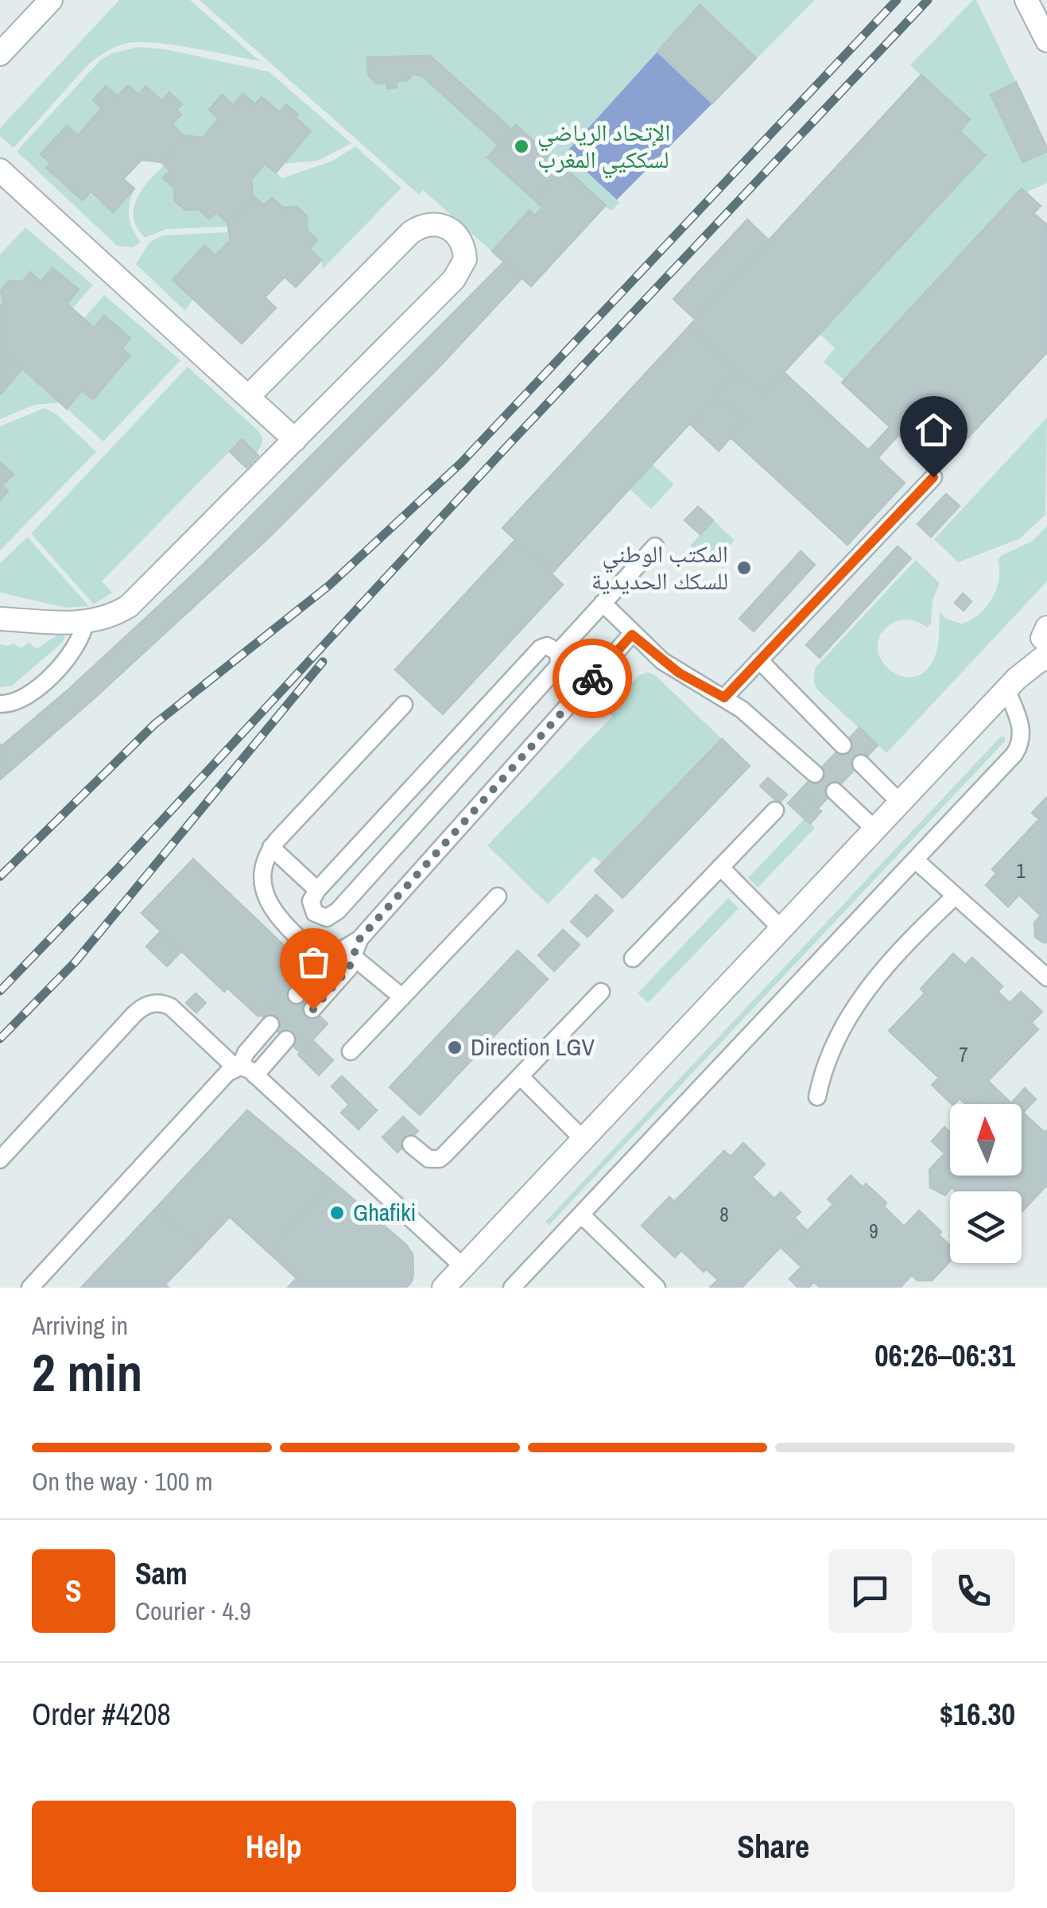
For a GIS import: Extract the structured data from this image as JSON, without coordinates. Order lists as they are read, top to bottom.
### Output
{
  "places": [
    "الإتحاد الرياضي لسككيي المغرب",
    "المكتب الوطني للسكك الحديدية",
    "Direction LGV",
    "Ghafiki"
  ],
  "house_numbers": [
    "1",
    "7",
    "8",
    "9"
  ],
  "north": "top",
  "page": {
    "heading": ["2 min", "Arriving in", "06:26–06:31"],
    "panel": [
      "Sam",
      "Courier · 4.9",
      "Order #4208",
      "$16.30"
    ],
    "bar": "On the way · 100 m",
    "round": "S",
    "buttons": ["Help", "Share"]
  }
}
